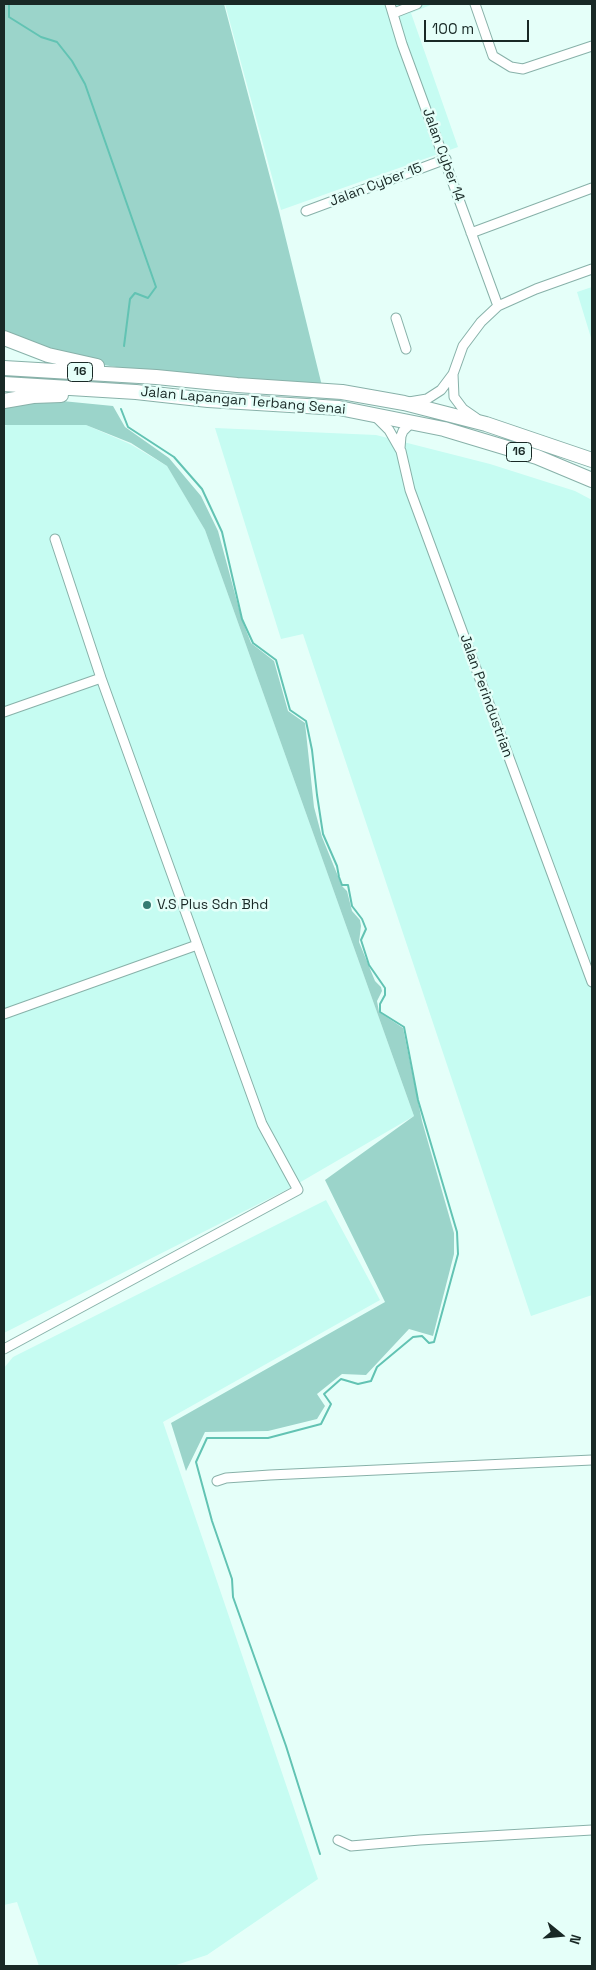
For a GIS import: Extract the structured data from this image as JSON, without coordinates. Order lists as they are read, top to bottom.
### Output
{
  "streets": {
    "highway": ["16", "Jalan Lapangan Terbang Senai"],
    "street": ["Jalan Cyber 14", "Jalan Cyber 15", "Jalan Perindustrian"]
  },
  "crossings": [
    ["Jalan Cyber 14", "Jalan Cyber 15"],
    ["Jalan Lapangan Terbang Senai", "Jalan Perindustrian"]
  ],
  "places": ["V.S Plus Sdn Bhd"],
  "scale_bar": "100 m",
  "north": "right"
}
